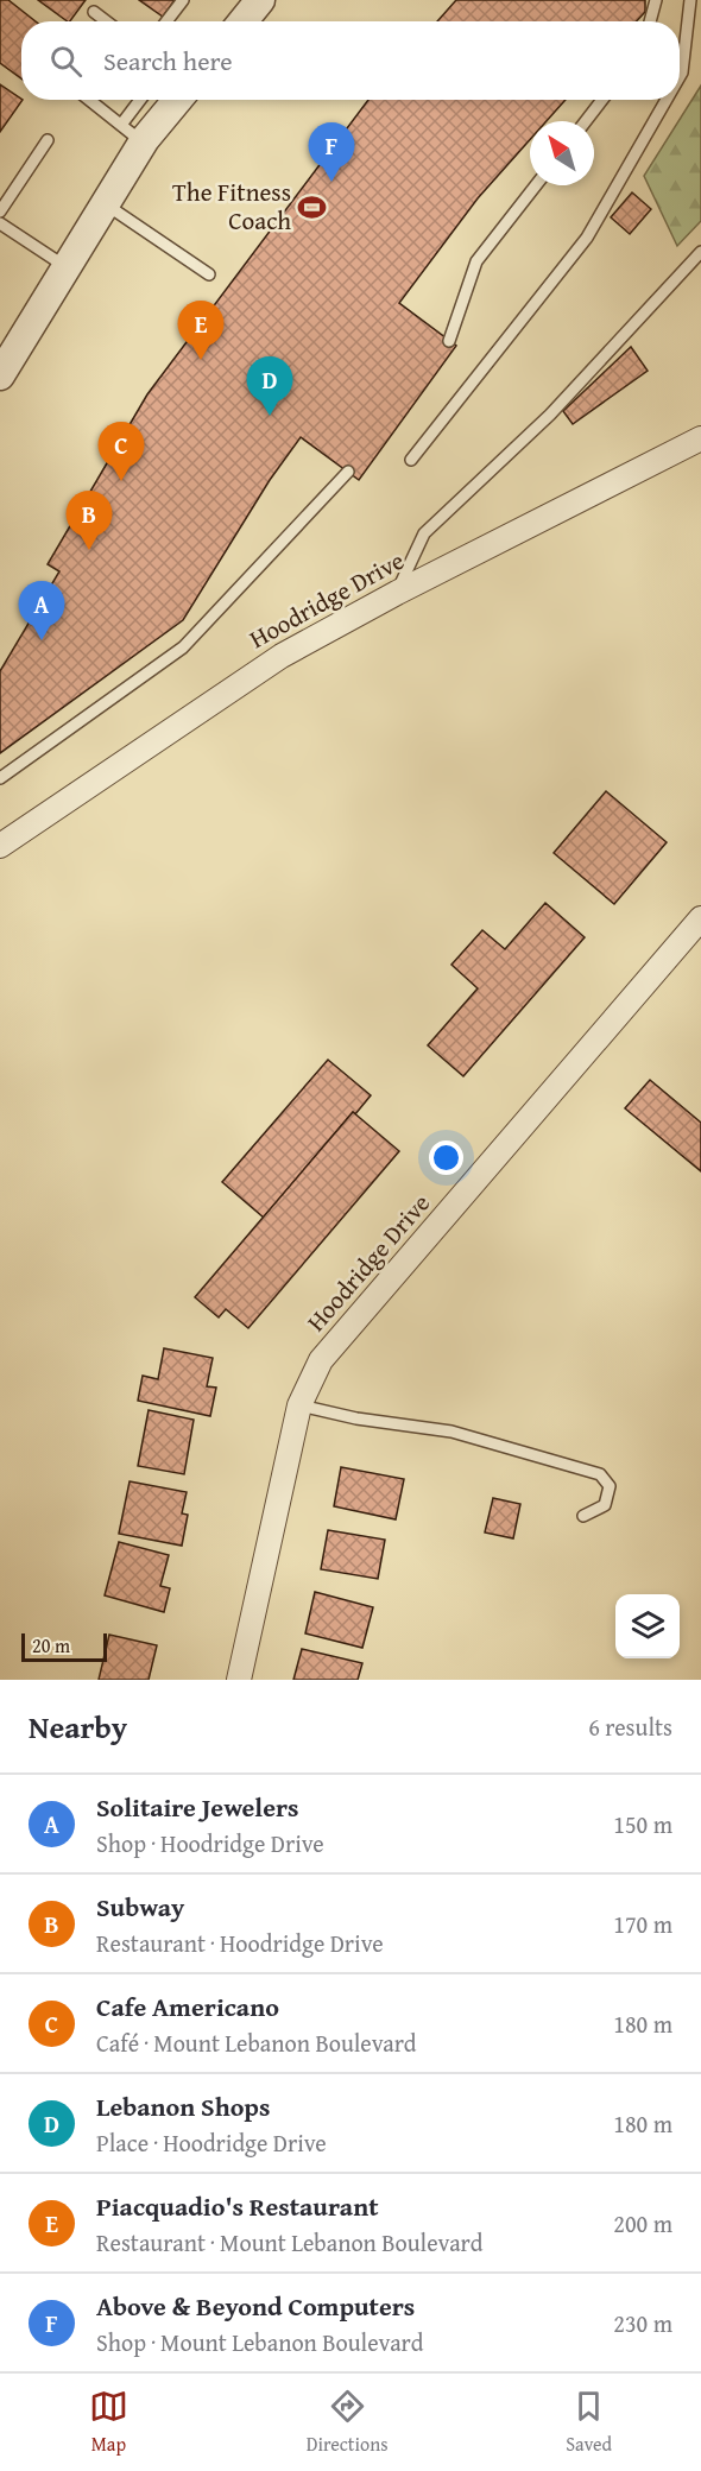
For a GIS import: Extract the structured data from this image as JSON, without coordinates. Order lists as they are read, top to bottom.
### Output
{
  "streets": {
    "street": ["Hoodridge Drive"]
  },
  "places": {
    "sports": ["The Fitness Coach"]
  },
  "scale_bar": "20 m",
  "north": "top left",
  "page": {
    "search": "Search here",
    "pins": [
      "F",
      "E",
      "D",
      "C",
      "B",
      "A"
    ],
    "scale": "20 m",
    "heading": ["Nearby", "6 results"],
    "list": [
      {
        "mark": "A",
        "name": "Solitaire Jewelers",
        "note": "Shop · Hoodridge Drive",
        "value": "150 m"
      },
      {
        "mark": "B",
        "name": "Subway",
        "note": "Restaurant · Hoodridge Drive",
        "value": "170 m"
      },
      {
        "mark": "C",
        "name": "Cafe Americano",
        "note": "Café · Mount Lebanon Boulevard",
        "value": "180 m"
      },
      {
        "mark": "D",
        "name": "Lebanon Shops",
        "note": "Place · Hoodridge Drive",
        "value": "180 m"
      },
      {
        "mark": "E",
        "name": "Piacquadio's Restaurant",
        "note": "Restaurant · Mount Lebanon Boulevard",
        "value": "200 m"
      },
      {
        "mark": "F",
        "name": "Above & Beyond Computers",
        "note": "Shop · Mount Lebanon Boulevard",
        "value": "230 m"
      }
    ],
    "nav": ["Map", "Directions", "Saved"]
  }
}
